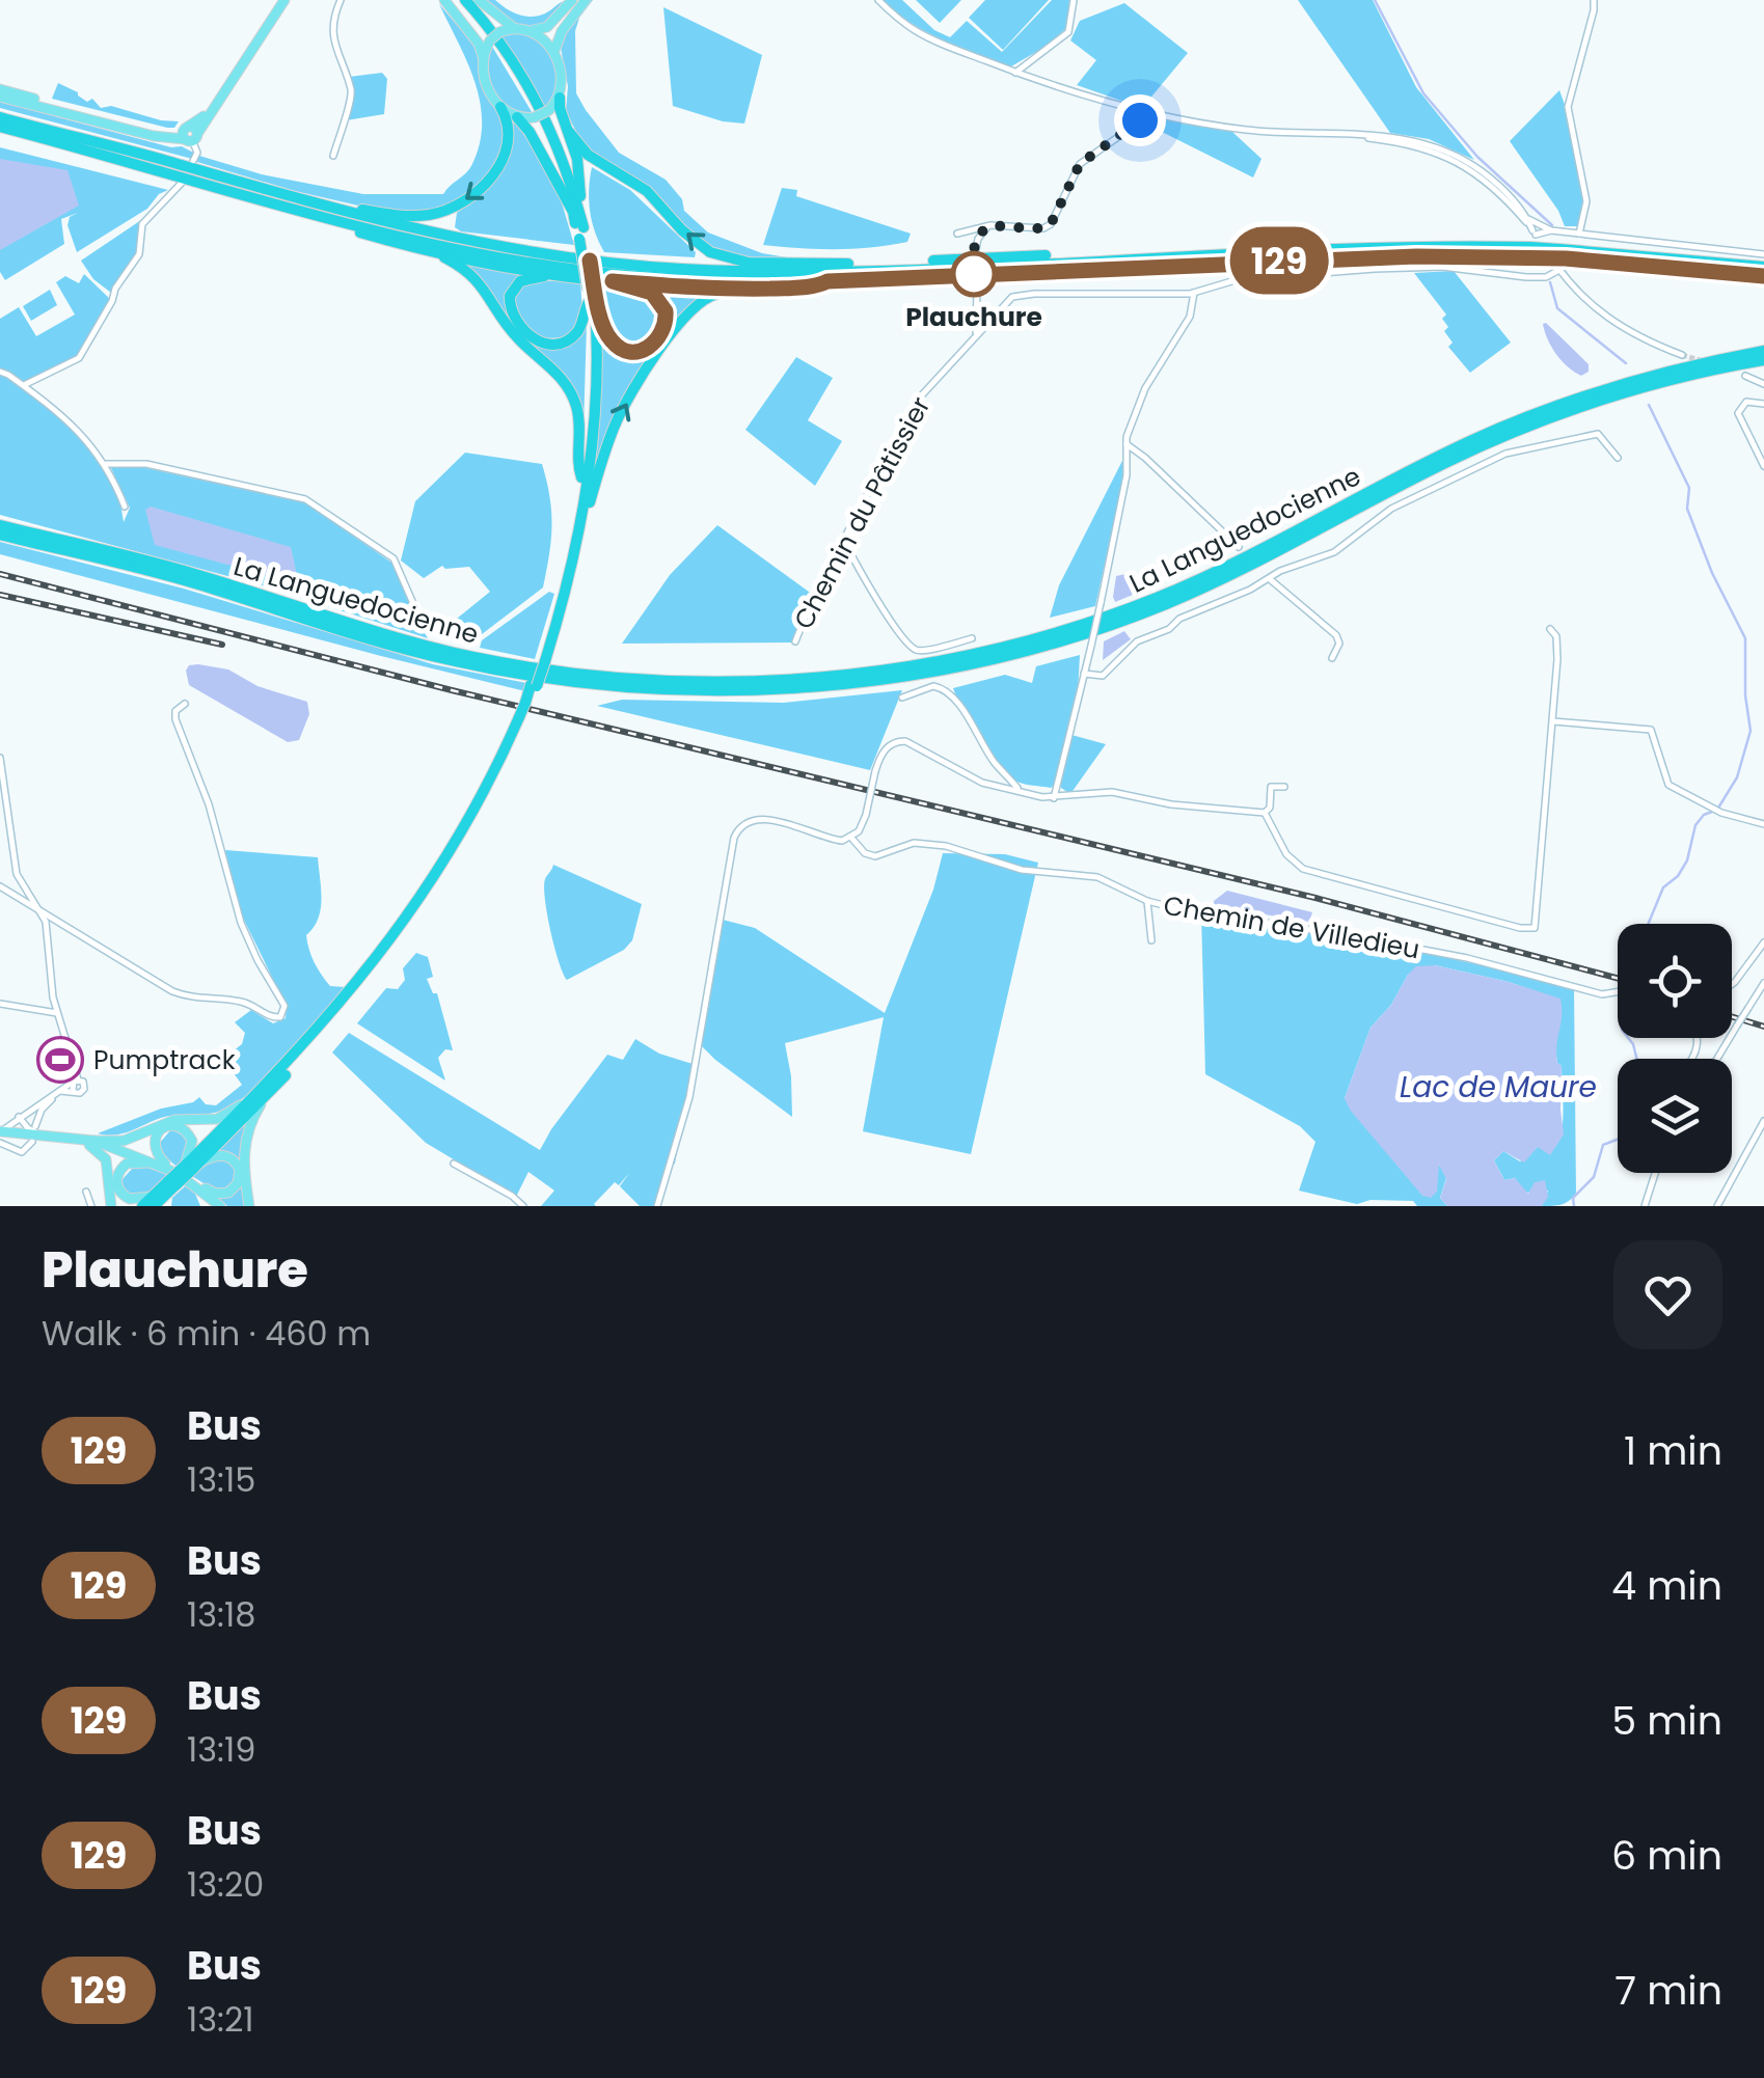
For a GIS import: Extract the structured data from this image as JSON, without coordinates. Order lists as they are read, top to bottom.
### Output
{
  "streets": {
    "highway": ["La Languedocienne"],
    "street": ["Chemin du Pâtissier", "Chemin de Villedieu"]
  },
  "water": ["Lac de Maure"],
  "places": {
    "other": ["Plauchure"],
    "sports": ["Pumptrack"]
  },
  "lines": ["bus line 129"],
  "page": {
    "on_map": "129",
    "heading": ["Plauchure", "Walk · 6 min · 460 m"],
    "list": [
      {
        "mark": "129",
        "name": "Bus",
        "note": "13:15",
        "value": "1 min"
      },
      {
        "mark": "129",
        "name": "Bus",
        "note": "13:18",
        "value": "4 min"
      },
      {
        "mark": "129",
        "name": "Bus",
        "note": "13:19",
        "value": "5 min"
      },
      {
        "mark": "129",
        "name": "Bus",
        "note": "13:20",
        "value": "6 min"
      },
      {
        "mark": "129",
        "name": "Bus",
        "note": "13:21",
        "value": "7 min"
      }
    ]
  }
}
